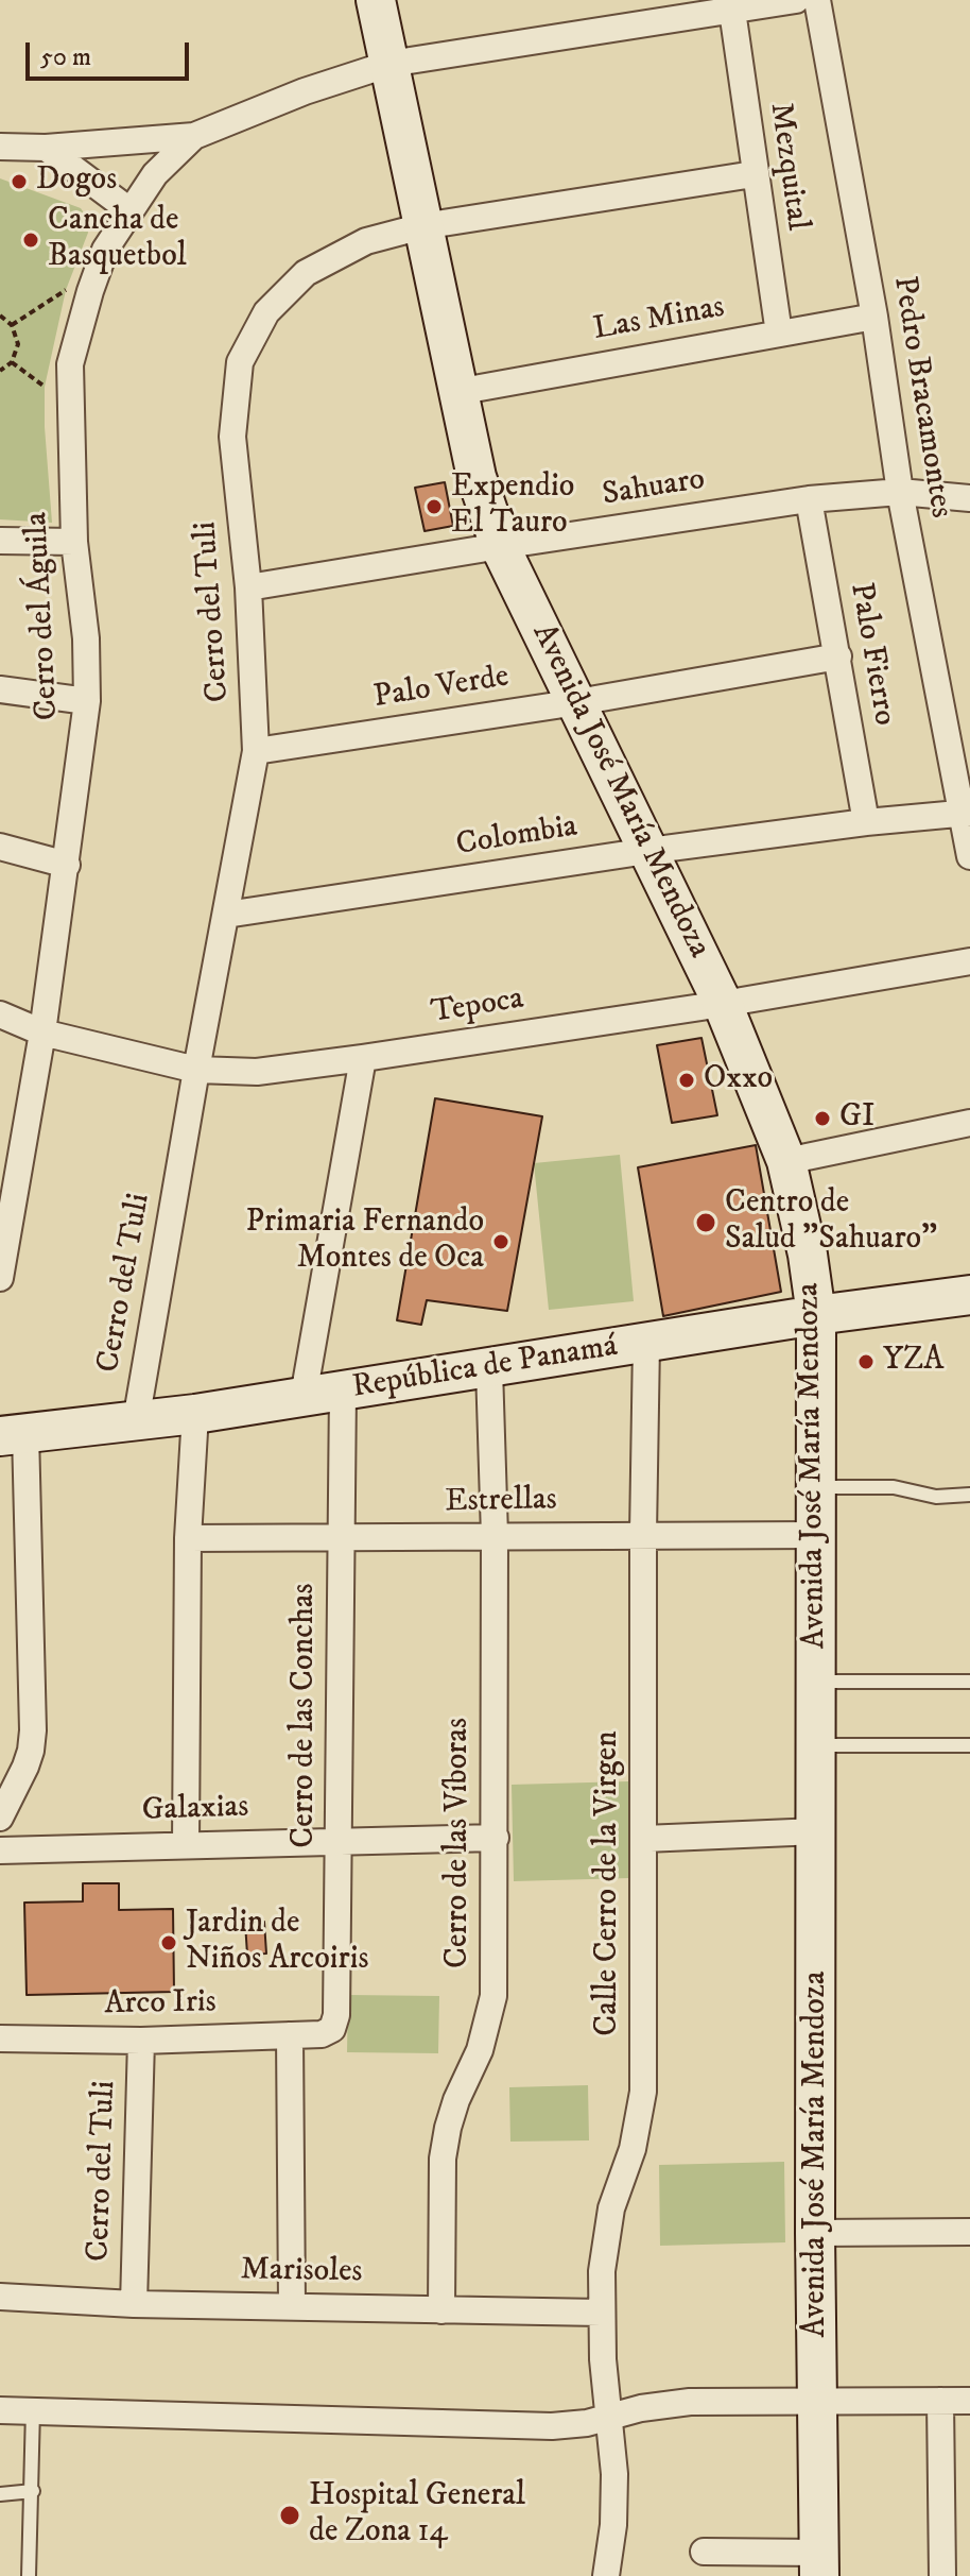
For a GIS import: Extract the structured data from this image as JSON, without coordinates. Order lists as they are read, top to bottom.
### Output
{
  "streets": {
    "street": [
      "Mezquital",
      "Las Minas",
      "Pedro Bracamontes",
      "Sahuaro",
      "Cerro del Tuli",
      "Cerro del Águila",
      "Palo Fierro",
      "Palo Verde",
      "Avenida José María Mendoza",
      "Colombia",
      "Tepoca",
      "República de Panamá",
      "Estrellas",
      "Cerro de las Conchas",
      "Galaxias",
      "Cerro de las Víboras",
      "Calle Cerro de la Virgen",
      "Arco Iris",
      "Marisoles"
    ]
  },
  "crossings": [
    ["Mezquital", "Las Minas"],
    ["Mezquital", "Cerro del Tuli"],
    ["Las Minas", "Pedro Bracamontes"],
    ["Las Minas", "Avenida José María Mendoza"],
    ["Pedro Bracamontes", "Sahuaro"],
    ["Pedro Bracamontes", "Colombia"],
    ["Sahuaro", "Cerro del Tuli"],
    ["Sahuaro", "Palo Fierro"],
    ["Sahuaro", "Avenida José María Mendoza"],
    ["Cerro del Tuli", "Palo Verde"],
    ["Cerro del Tuli", "Avenida José María Mendoza"],
    ["Cerro del Tuli", "Colombia"],
    ["Cerro del Tuli", "Tepoca"],
    ["Cerro del Tuli", "República de Panamá"],
    ["Cerro del Tuli", "Arco Iris"],
    ["Cerro del Tuli", "Marisoles"],
    ["Cerro del Águila", "Tepoca"],
    ["Palo Fierro", "Palo Verde"],
    ["Palo Fierro", "Colombia"],
    ["Palo Verde", "Avenida José María Mendoza"],
    ["Avenida José María Mendoza", "Colombia"],
    ["Avenida José María Mendoza", "Tepoca"],
    ["Avenida José María Mendoza", "República de Panamá"],
    ["Avenida José María Mendoza", "Estrellas"],
    ["República de Panamá", "Cerro de las Conchas"],
    ["República de Panamá", "Cerro de las Víboras"],
    ["República de Panamá", "Calle Cerro de la Virgen"],
    ["Estrellas", "Cerro de las Conchas"],
    ["Estrellas", "Cerro de las Víboras"],
    ["Estrellas", "Calle Cerro de la Virgen"],
    ["Cerro de las Conchas", "Galaxias"],
    ["Cerro de las Conchas", "Arco Iris"],
    ["Galaxias", "Cerro de las Víboras"],
    ["Cerro de las Víboras", "Marisoles"],
    ["Calle Cerro de la Virgen", "Marisoles"]
  ],
  "places": [
    "Dogos",
    "Cancha de Basquetbol",
    "Expendio El Tauro",
    "Oxxo",
    "GI",
    "Centro de Salud \"Sahuaro\"",
    "Primaria Fernando Montes de Oca",
    "YZA",
    "Jardin de Niños Arcoiris",
    "Hospital General de Zona 14"
  ],
  "scale_bar": "50 m"
}
